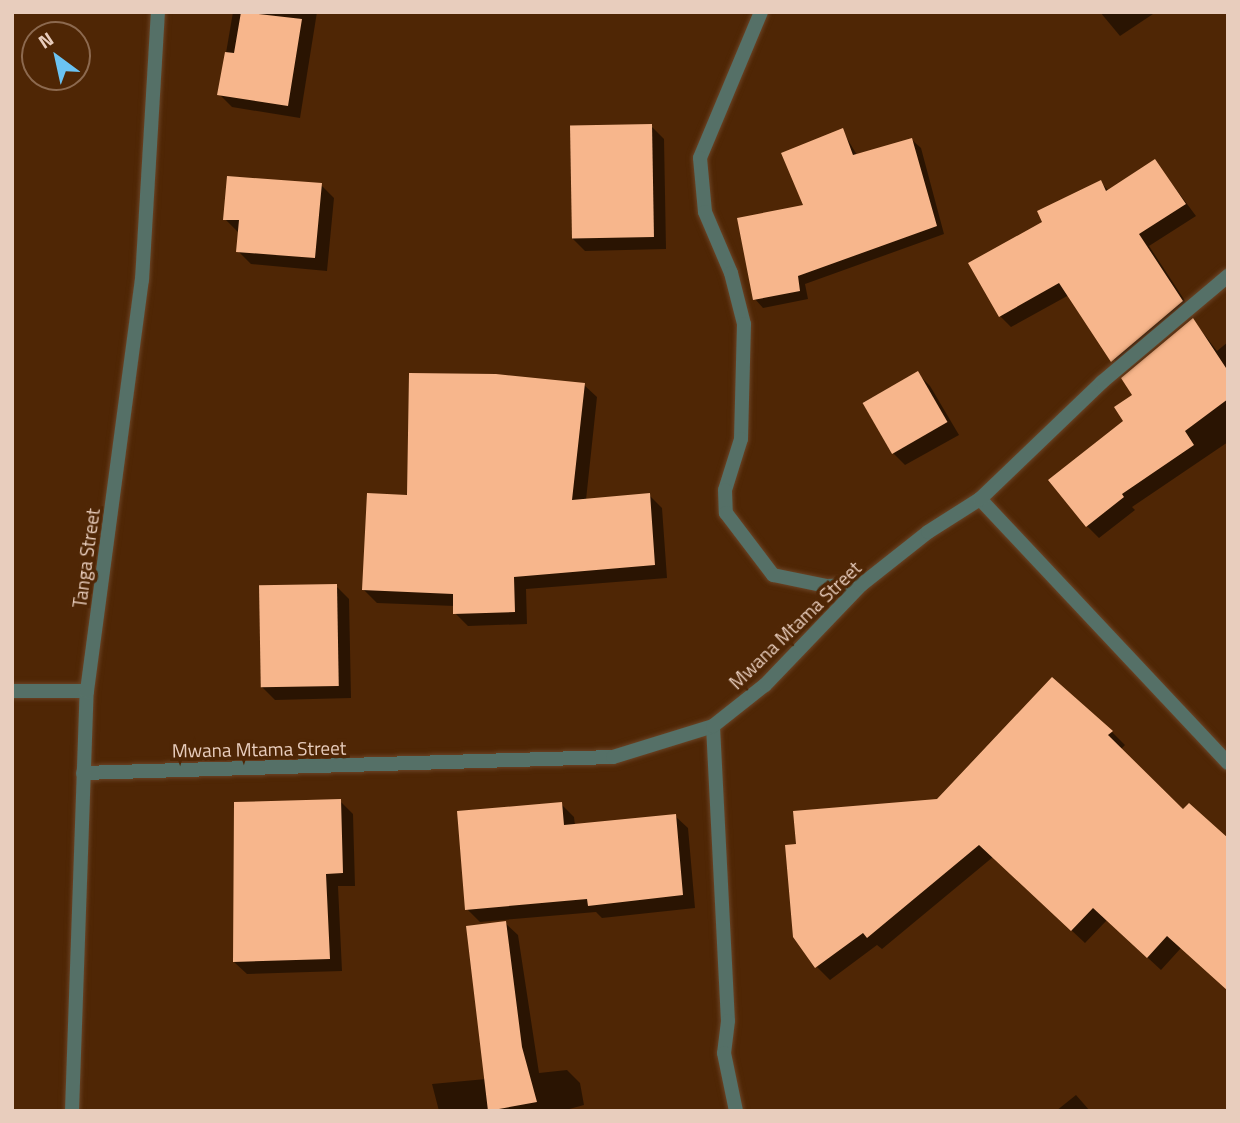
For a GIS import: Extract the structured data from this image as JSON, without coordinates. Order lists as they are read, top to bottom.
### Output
{
  "streets": {
    "street": ["Tanga Street", "Mwana Mtama Street"]
  },
  "crossings": [
    ["Tanga Street", "Mwana Mtama Street"]
  ],
  "north": "top left"
}
